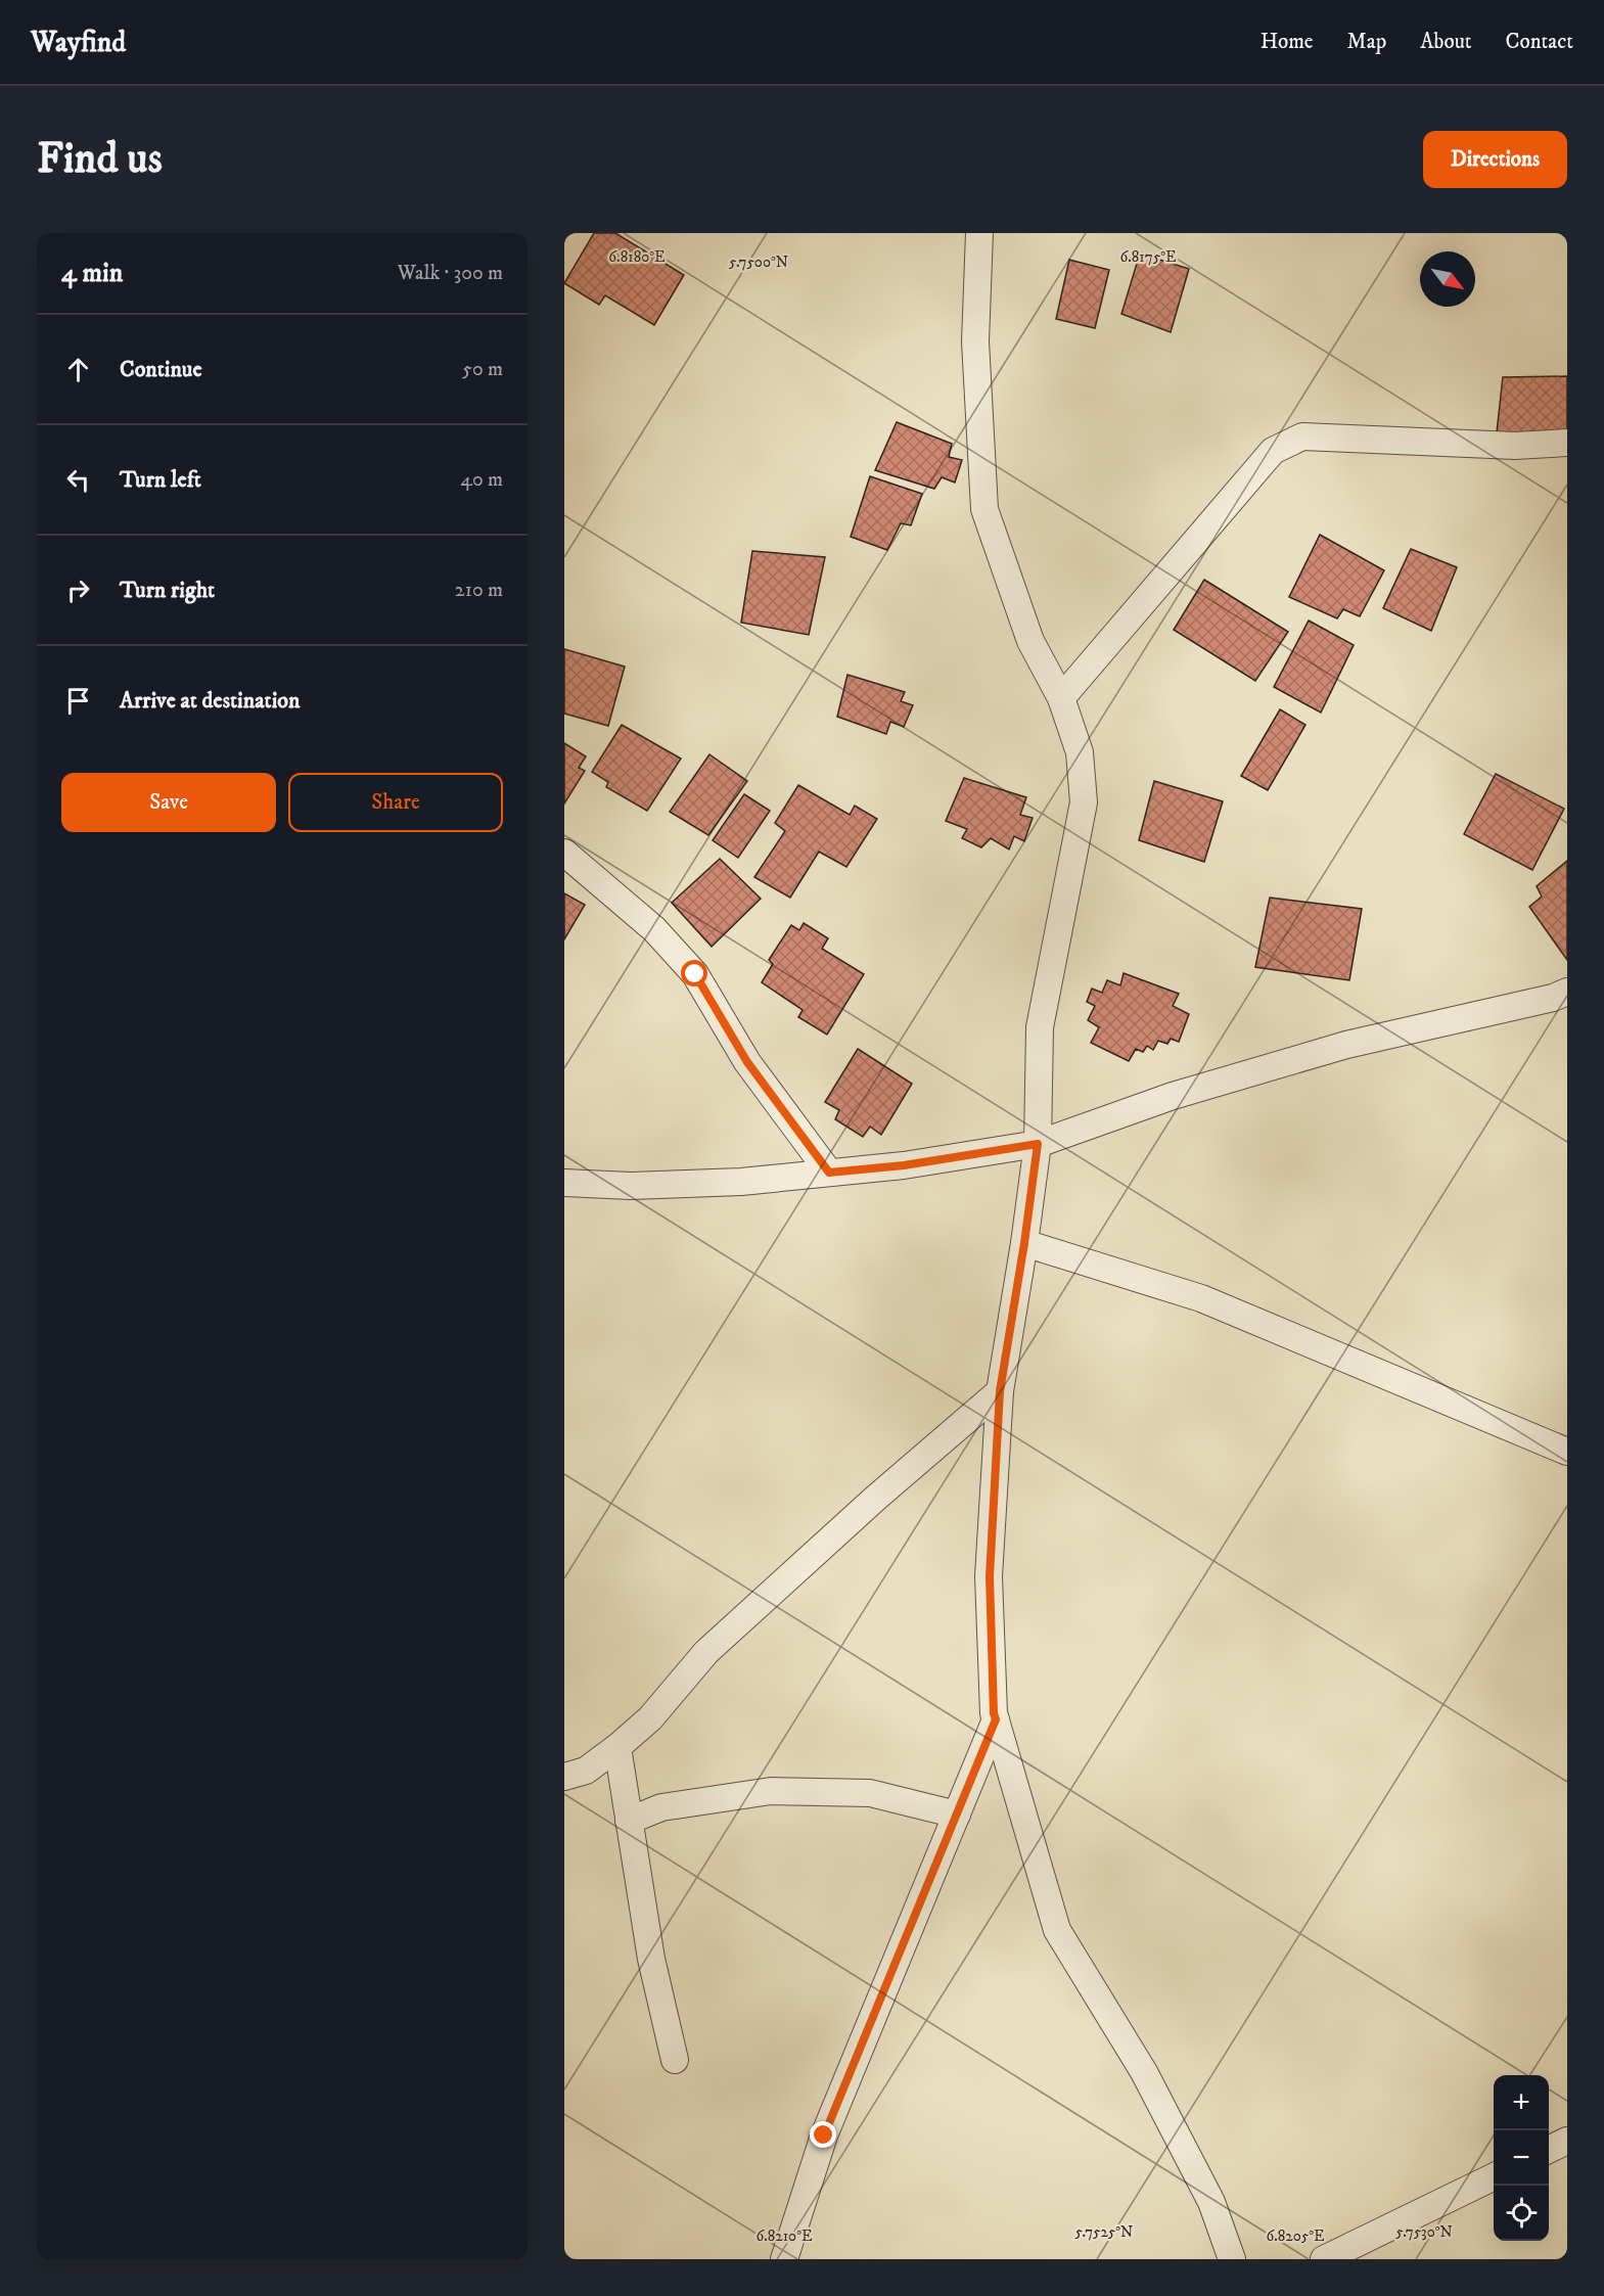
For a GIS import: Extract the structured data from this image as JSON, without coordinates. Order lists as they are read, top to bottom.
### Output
{
  "north": "bottom right",
  "page": {
    "header": "Wayfind",
    "nav": [
      "Home",
      "Map",
      "About",
      "Contact"
    ],
    "buttons": [
      "Directions",
      ["Save", "Share"]
    ],
    "title": "Find us",
    "heading": ["4 min", "Walk · 300 m"],
    "list": [
      ["Continue", "50 m"],
      ["Turn left", "40 m"],
      ["Turn right", "210 m"],
      "Arrive at destination"
    ],
    "map_buttons": ["+", "−"]
  },
  "coordinates": [
    "6.8180°E",
    "6.8175°E",
    "5.7500°N",
    "5.7525°N",
    "5.7530°N",
    "6.8210°E",
    "6.8205°E"
  ]
}
